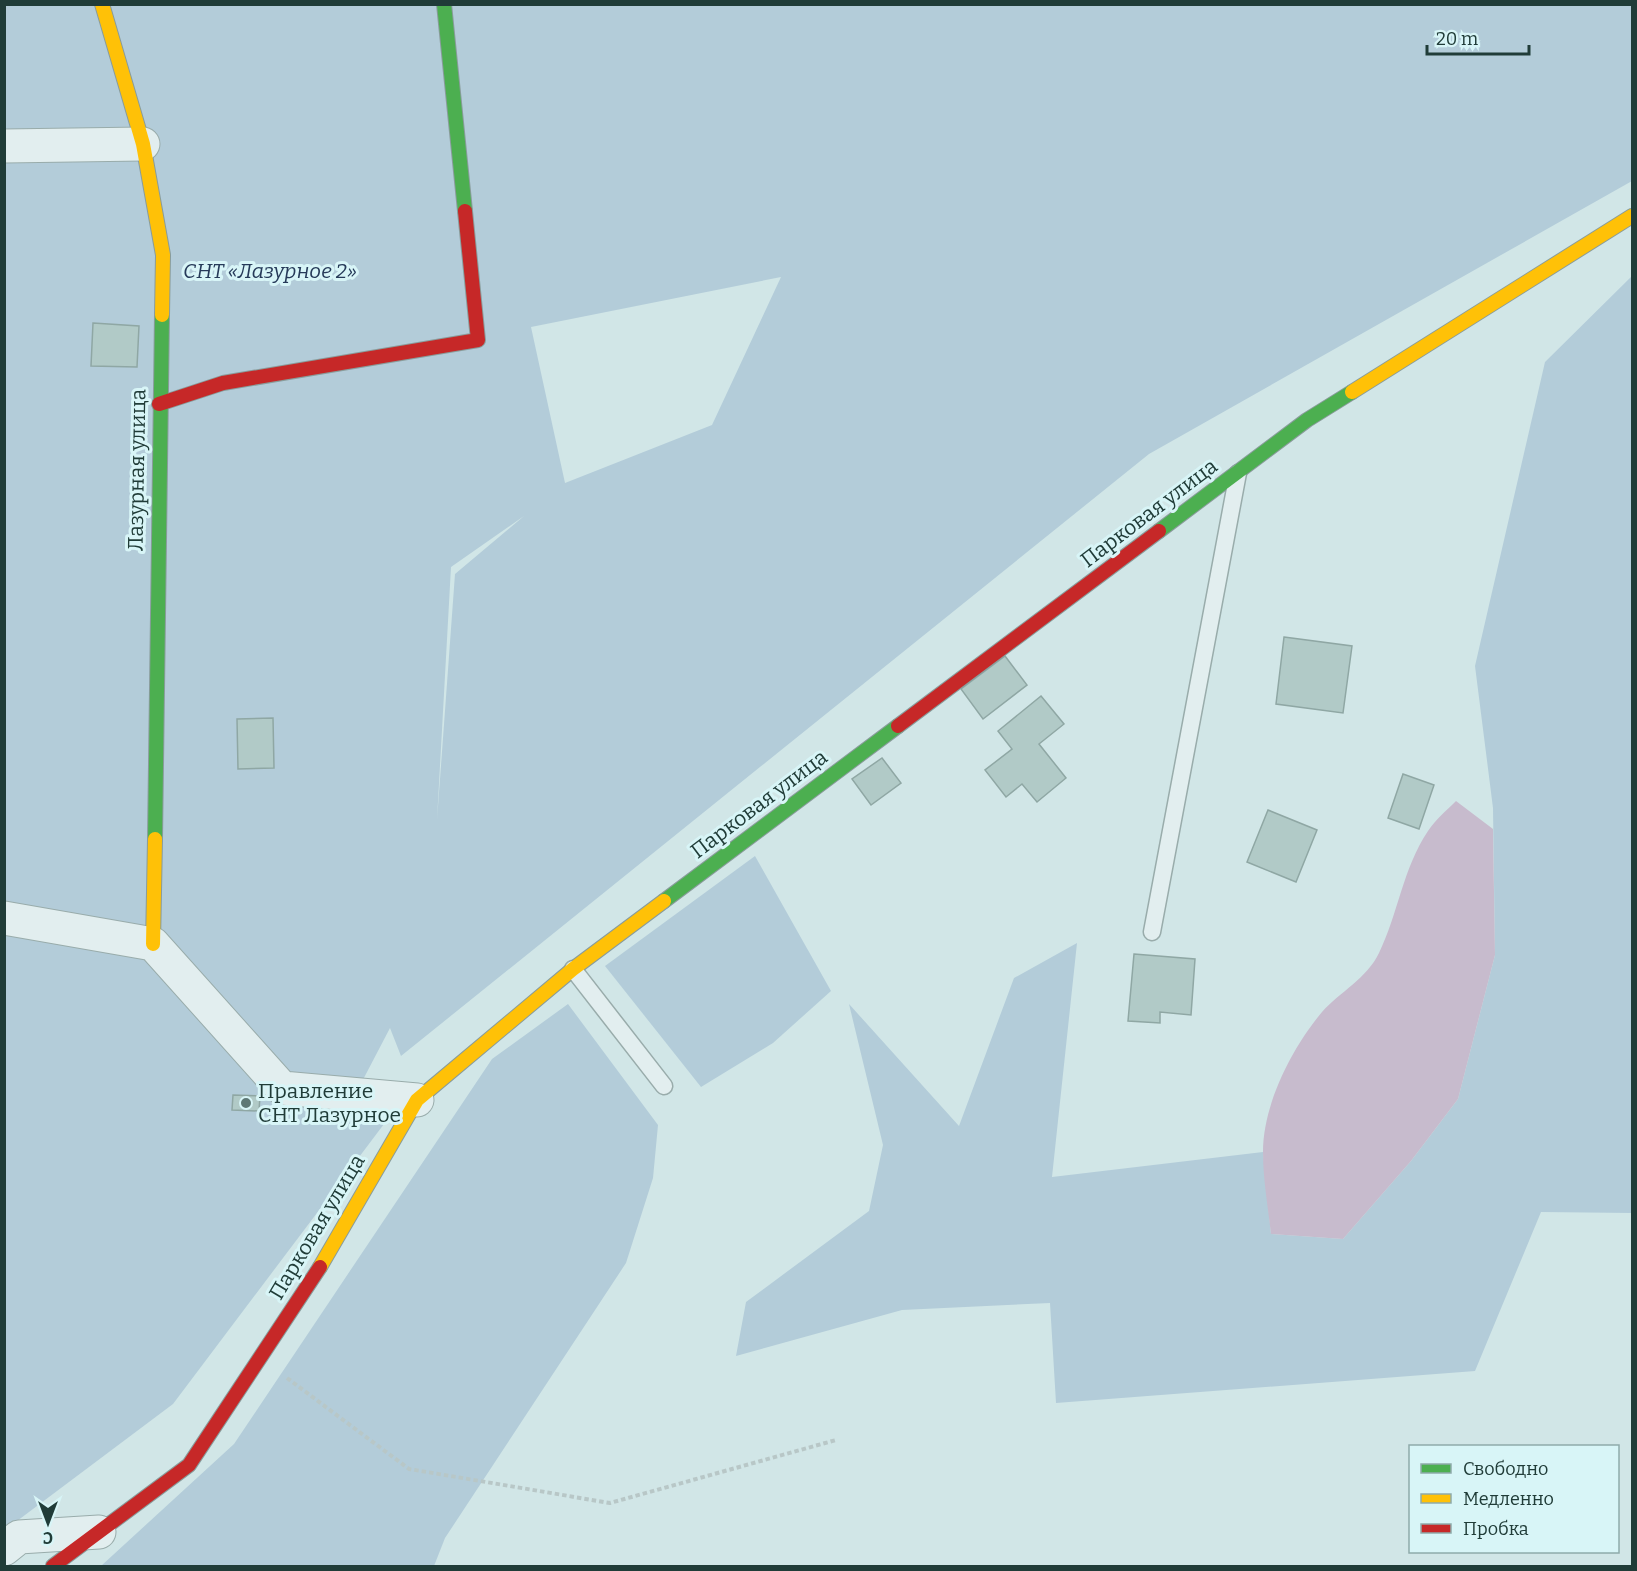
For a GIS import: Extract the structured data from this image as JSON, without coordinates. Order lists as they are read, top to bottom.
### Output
{
  "streets": {
    "street": ["Лазурная улица", "Парковая улица"]
  },
  "parks": ["СНТ «Лазурное 2»"],
  "places": ["Правление СНТ Лазурное"],
  "legend": ["Свободно", "Медленно", "Пробка"],
  "scale_bar": "20 m",
  "north": "bottom"
}
